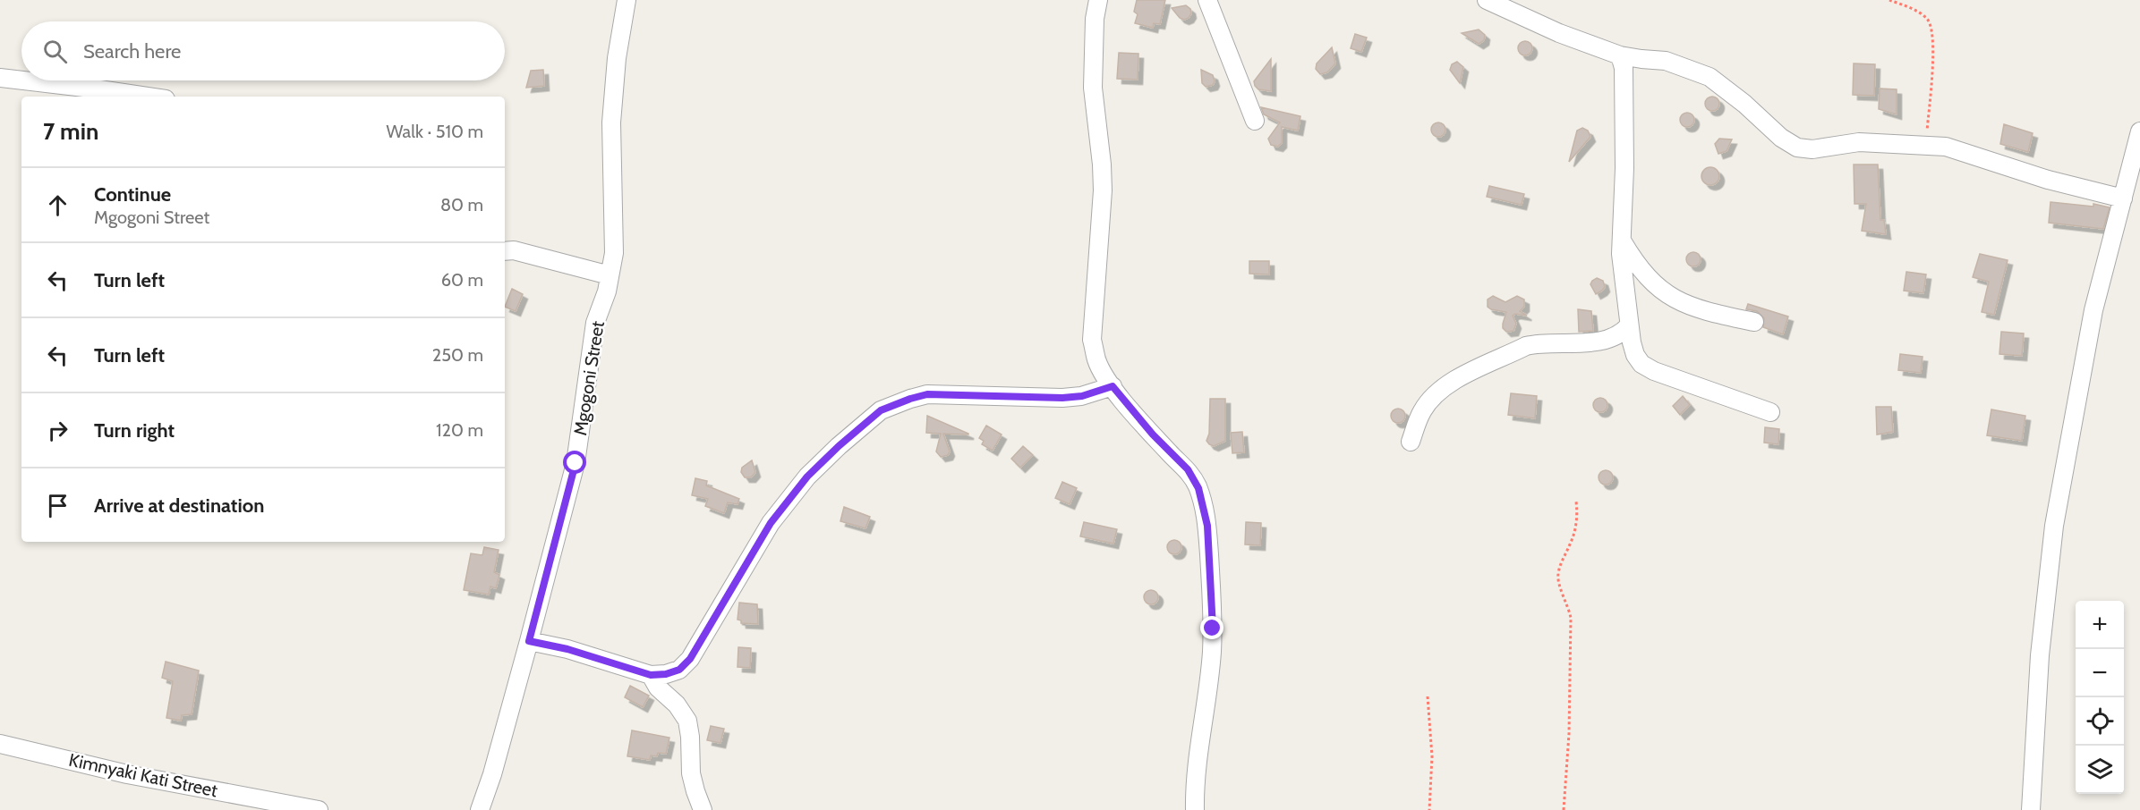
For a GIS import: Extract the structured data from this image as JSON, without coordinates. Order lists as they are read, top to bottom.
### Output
{
  "streets": {
    "street": ["Mgogoni Street", "Kimnyaki Kati Street"]
  },
  "page": {
    "search": "Search here",
    "heading": ["7 min", "Walk · 510 m"],
    "list": [
      ["Continue", "Mgogoni Street", "80 m"],
      ["Turn left", "60 m"],
      ["Turn left", "250 m"],
      ["Turn right", "120 m"],
      "Arrive at destination"
    ],
    "map_buttons": ["+", "−"]
  }
}
